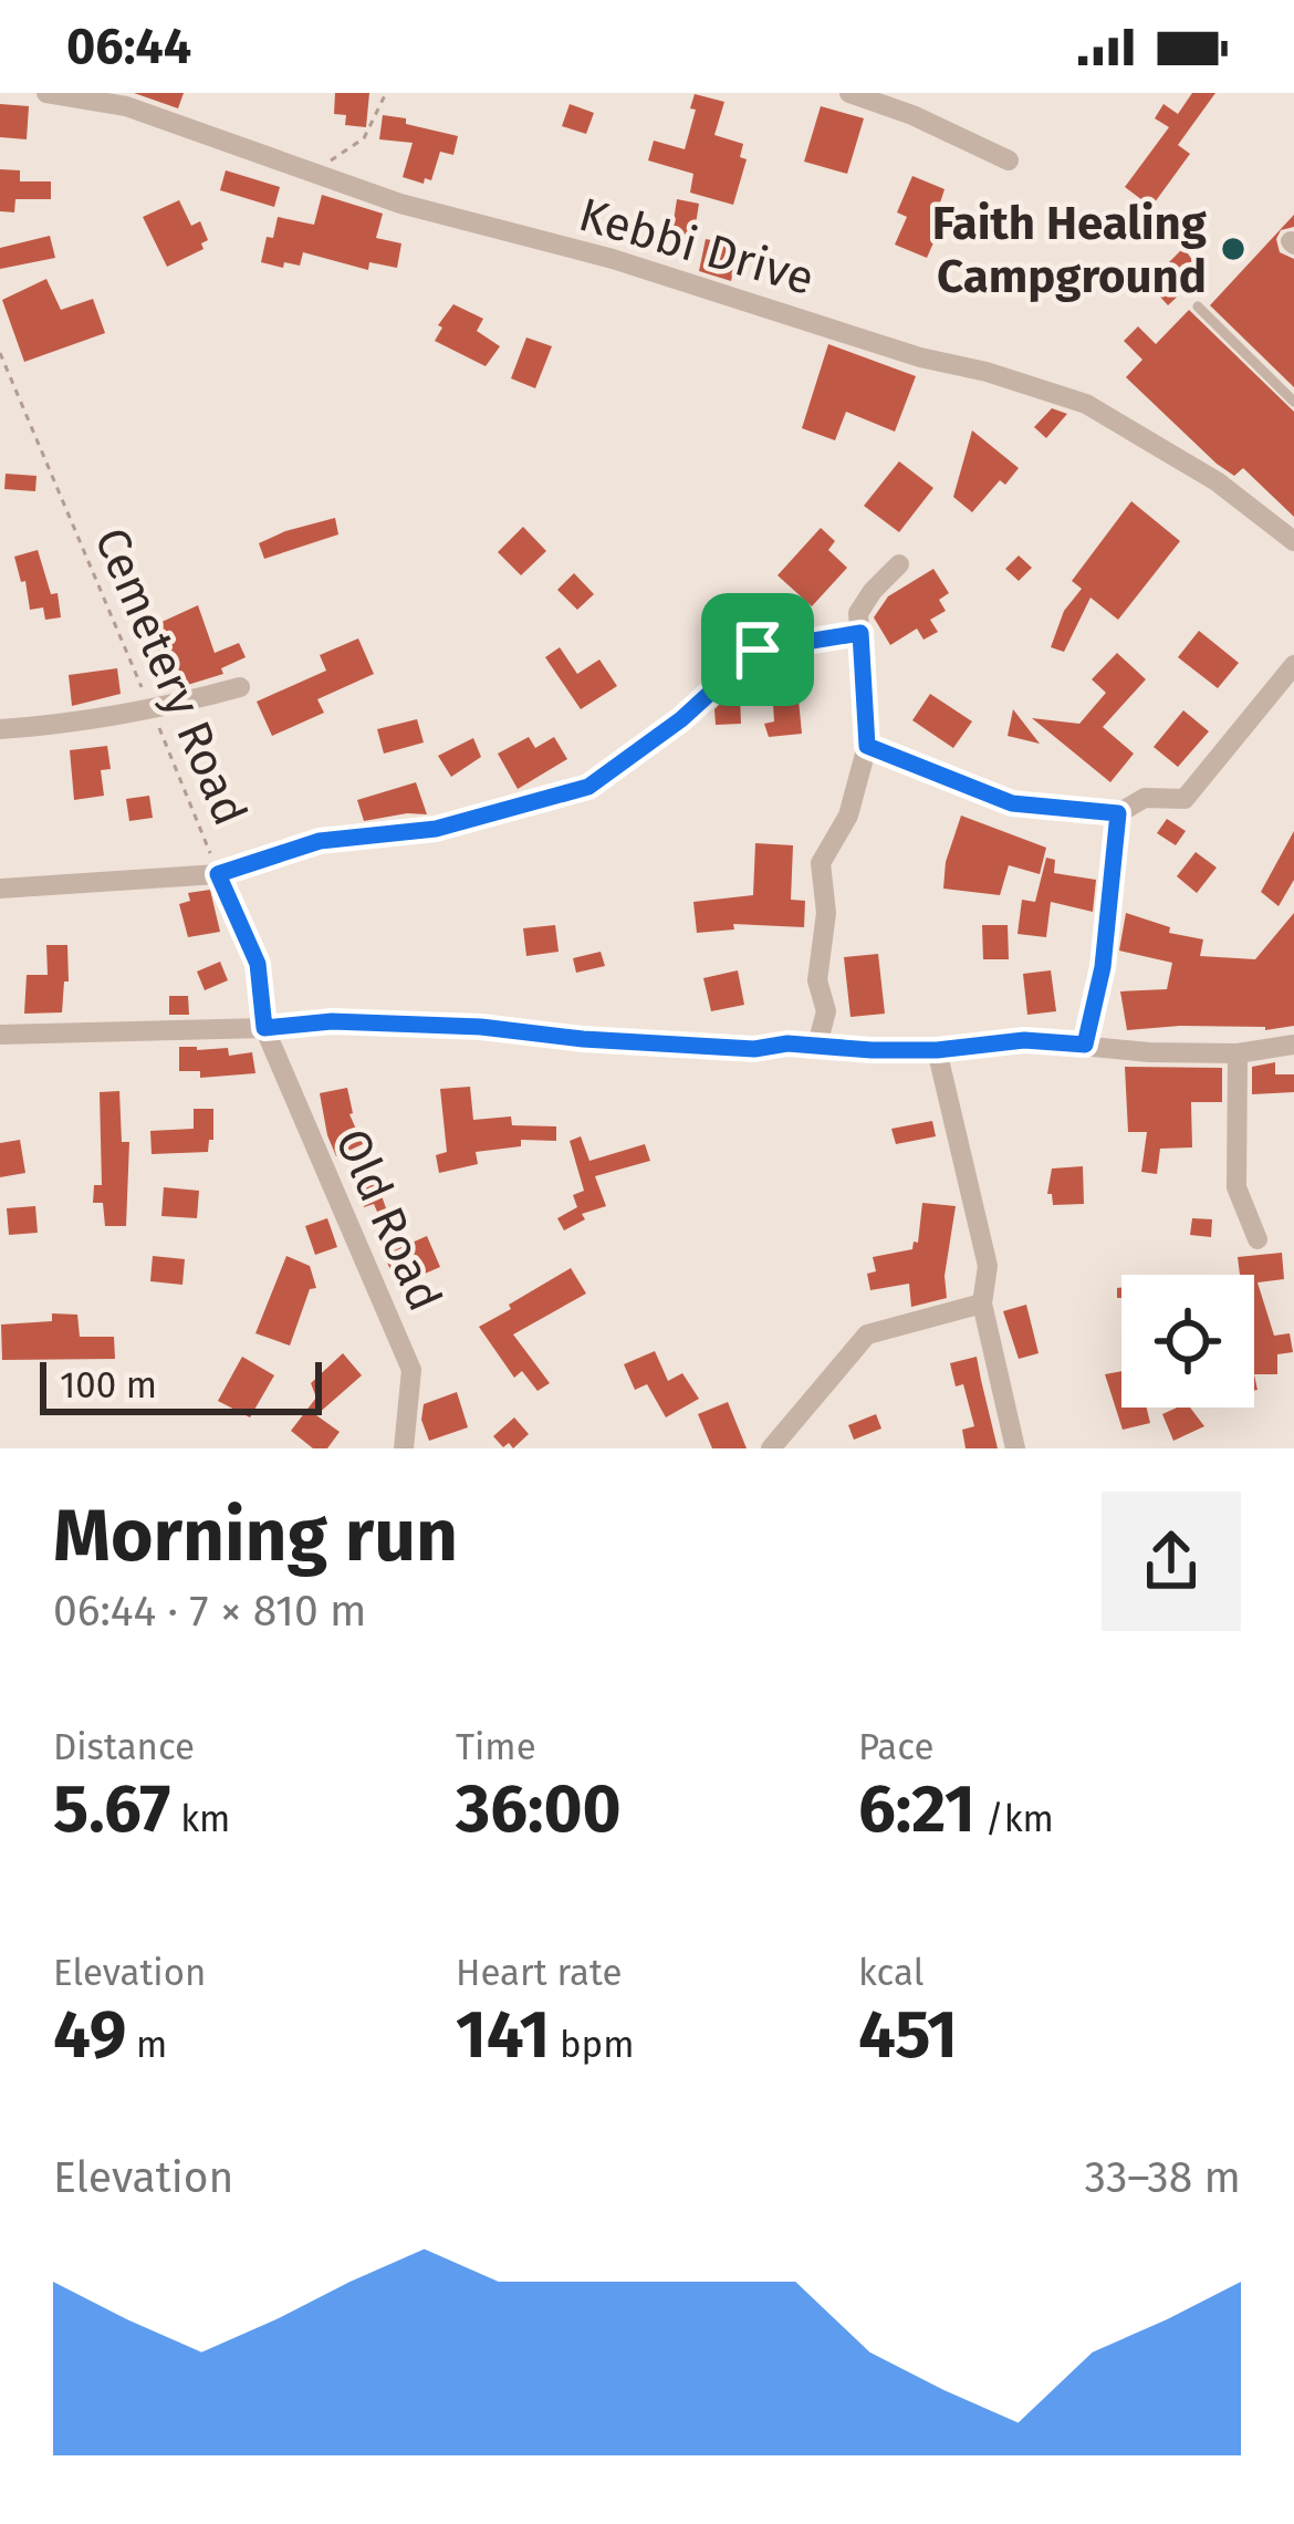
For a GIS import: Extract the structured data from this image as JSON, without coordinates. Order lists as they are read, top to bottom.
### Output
{
  "streets": {
    "street": ["Kebbi Drive", "Old Road"],
    "path": ["Cemetery Road"]
  },
  "crossings": [
    ["Cemetery Road", "Old Road"]
  ],
  "places": ["Faith Healing Campground"],
  "scale_bar": "100 m",
  "page": {
    "status": "06:44",
    "scale": "100 m",
    "heading": ["Morning run", "06:44 · 7 × 810 m"],
    "stats": [
      ["Distance", "5.67 km"],
      ["Time", "36:00"],
      ["Pace", "6:21 /km"],
      ["Elevation", "49 m"],
      ["Heart rate", "141 bpm"],
      ["kcal", "451"]
    ],
    "chart": ["Elevation", "33–38 m"]
  }
}
